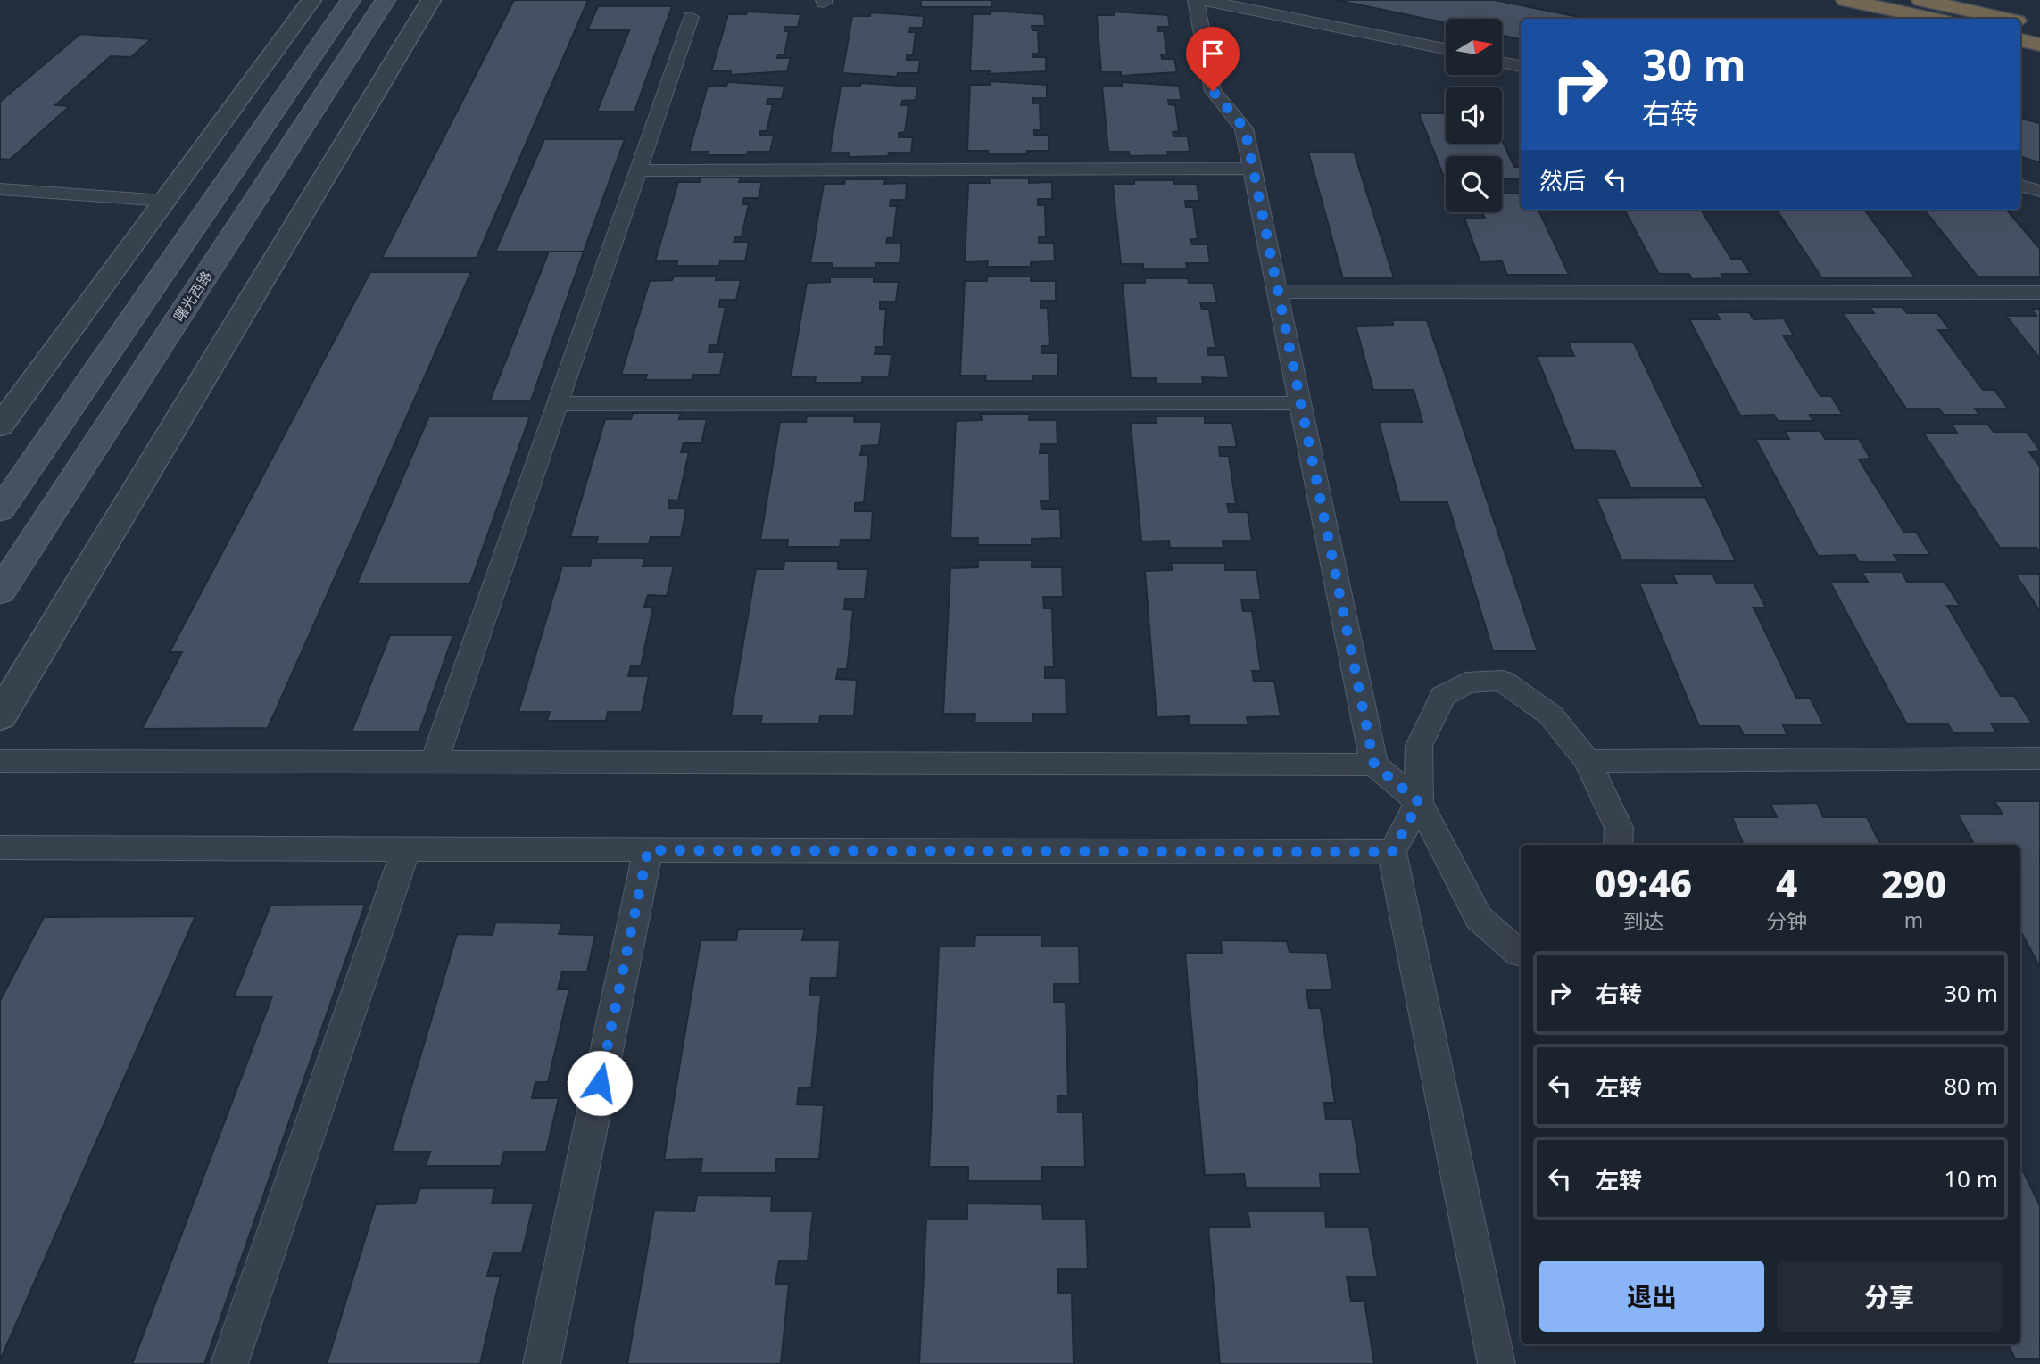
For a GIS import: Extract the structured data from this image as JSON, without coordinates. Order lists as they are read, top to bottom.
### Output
{
  "streets": {
    "main road": ["曙光西路"]
  },
  "north": "right",
  "page": {
    "turn": ["30 m", "右转"],
    "then": "然后",
    "eta": [
      "09:46",
      "到达",
      "4",
      "分钟",
      "290",
      "m"
    ],
    "list": [
      {
        "name": "右转",
        "value": "30 m"
      },
      {
        "name": "左转",
        "value": "80 m"
      },
      {
        "name": "左转",
        "value": "10 m"
      }
    ],
    "buttons": ["退出", "分享"]
  }
}
